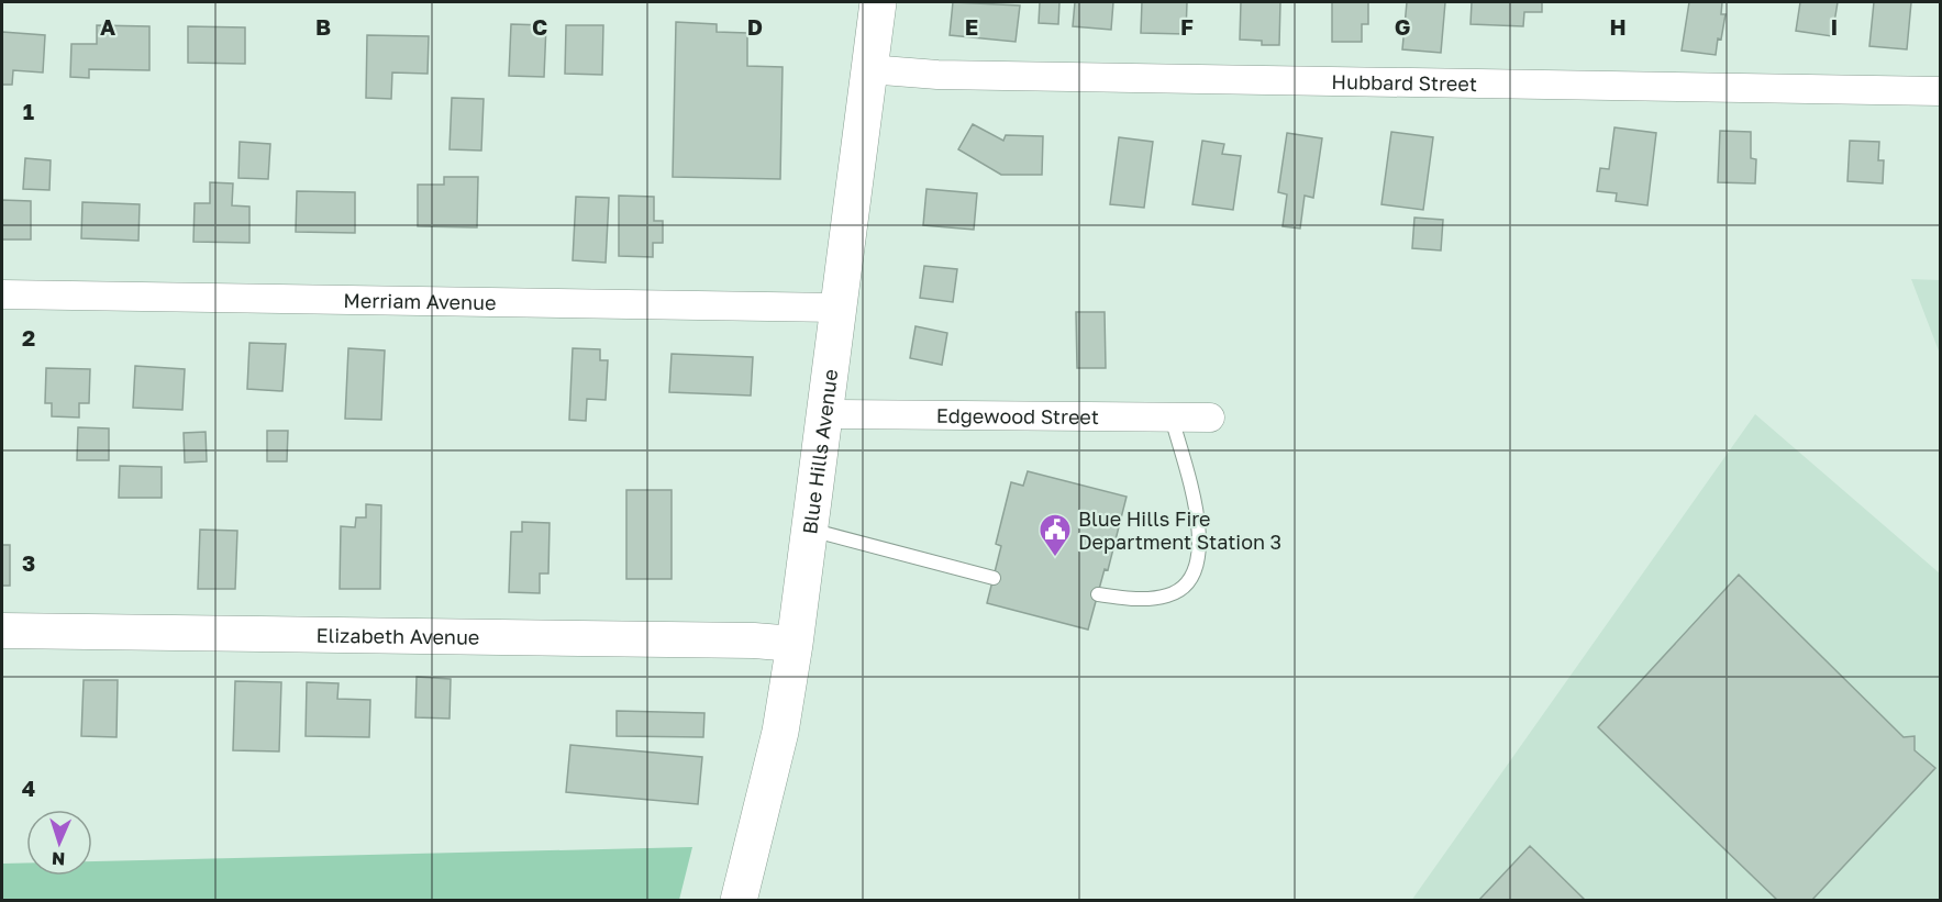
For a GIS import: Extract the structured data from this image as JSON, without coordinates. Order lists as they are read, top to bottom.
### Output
{
  "streets": {
    "main road": ["Blue Hills Avenue"],
    "street": [
      "Hubbard Street",
      "Merriam Avenue",
      "Edgewood Street",
      "Elizabeth Avenue"
    ]
  },
  "crossings": [
    ["Hubbard Street", "Blue Hills Avenue"],
    ["Merriam Avenue", "Blue Hills Avenue"],
    ["Edgewood Street", "Blue Hills Avenue"],
    ["Blue Hills Avenue", "Elizabeth Avenue"]
  ],
  "places": {
    "public building": ["Blue Hills Fire Department Station 3"]
  },
  "north": "bottom",
  "grid": {
    "columns": [
      "A",
      "B",
      "C",
      "D",
      "E",
      "F",
      "G",
      "H",
      "I"
    ],
    "rows": [
      "1",
      "2",
      "3",
      "4"
    ]
  }
}
